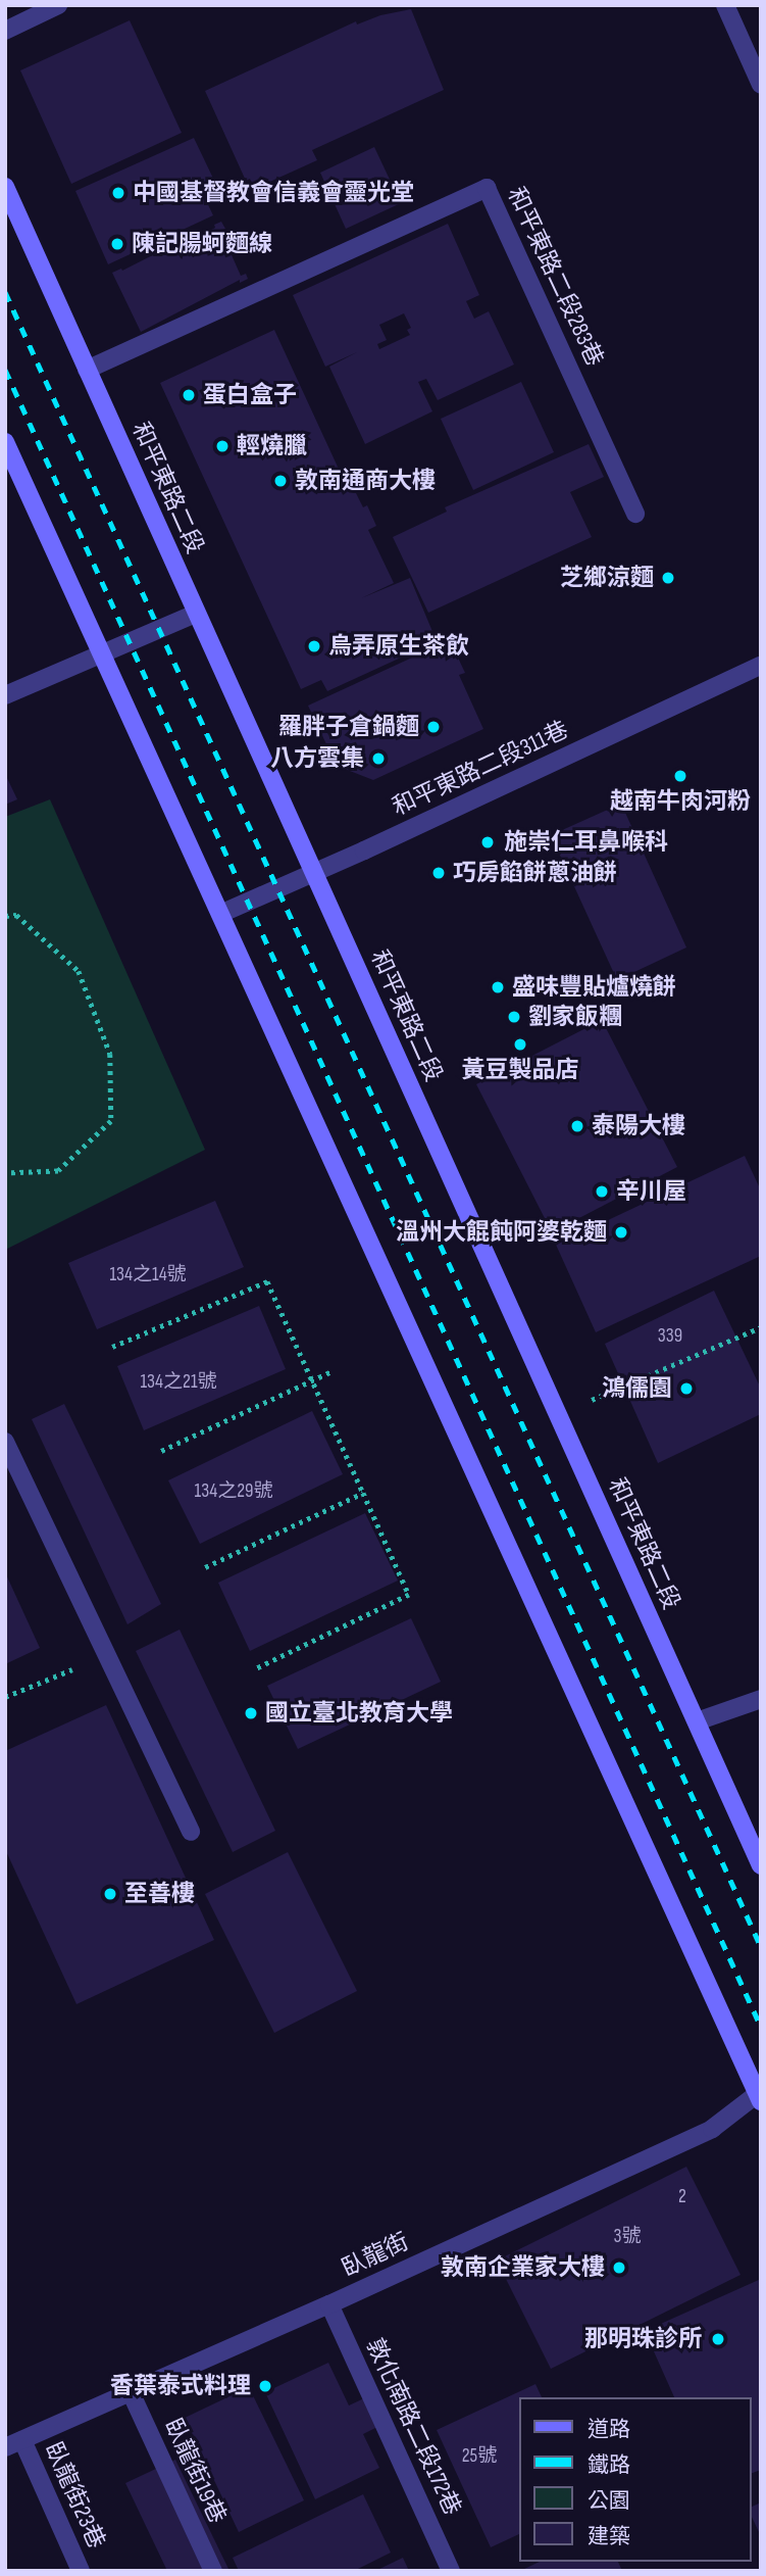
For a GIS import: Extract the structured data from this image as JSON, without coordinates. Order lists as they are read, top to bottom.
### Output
{
  "streets": {
    "main road": ["和平東路二段"],
    "street": [
      "和平東路二段283巷",
      "和平東路二段311巷",
      "臥龍街",
      "敦化南路二段172巷",
      "臥龍街19巷",
      "臥龍街23巷"
    ]
  },
  "crossings": [
    ["和平東路二段283巷", "和平東路二段"],
    ["和平東路二段", "和平東路二段311巷"],
    ["臥龍街", "敦化南路二段172巷"],
    ["臥龍街", "臥龍街19巷"],
    ["臥龍街", "臥龍街23巷"]
  ],
  "places": [
    "中國基督教會信義會靈光堂",
    "陳記腸蚵麵線",
    "蛋白盒子",
    "輕燒臘",
    "敦南通商大樓",
    "芝鄉涼麵",
    "烏弄原生茶飲",
    "羅胖子倉鍋麵",
    "八方雲集",
    "越南牛肉河粉",
    "施崇仁耳鼻喉科",
    "巧房餡餅蔥油餅",
    "盛味豐貼爐燒餅",
    "劉家飯糰",
    "黃豆製品店",
    "泰陽大樓",
    "辛川屋",
    "溫州大餛飩阿婆乾麵",
    "鴻儒園",
    "國立臺北教育大學",
    "至善樓",
    "敦南企業家大樓",
    "那明珠診所",
    "香葉泰式料理"
  ],
  "house_numbers": [
    "134之14號",
    "339",
    "134之21號",
    "134之29號",
    "2",
    "3號",
    "25號"
  ],
  "legend": [
    "道路",
    "鐵路",
    "公園",
    "建築"
  ]
}
